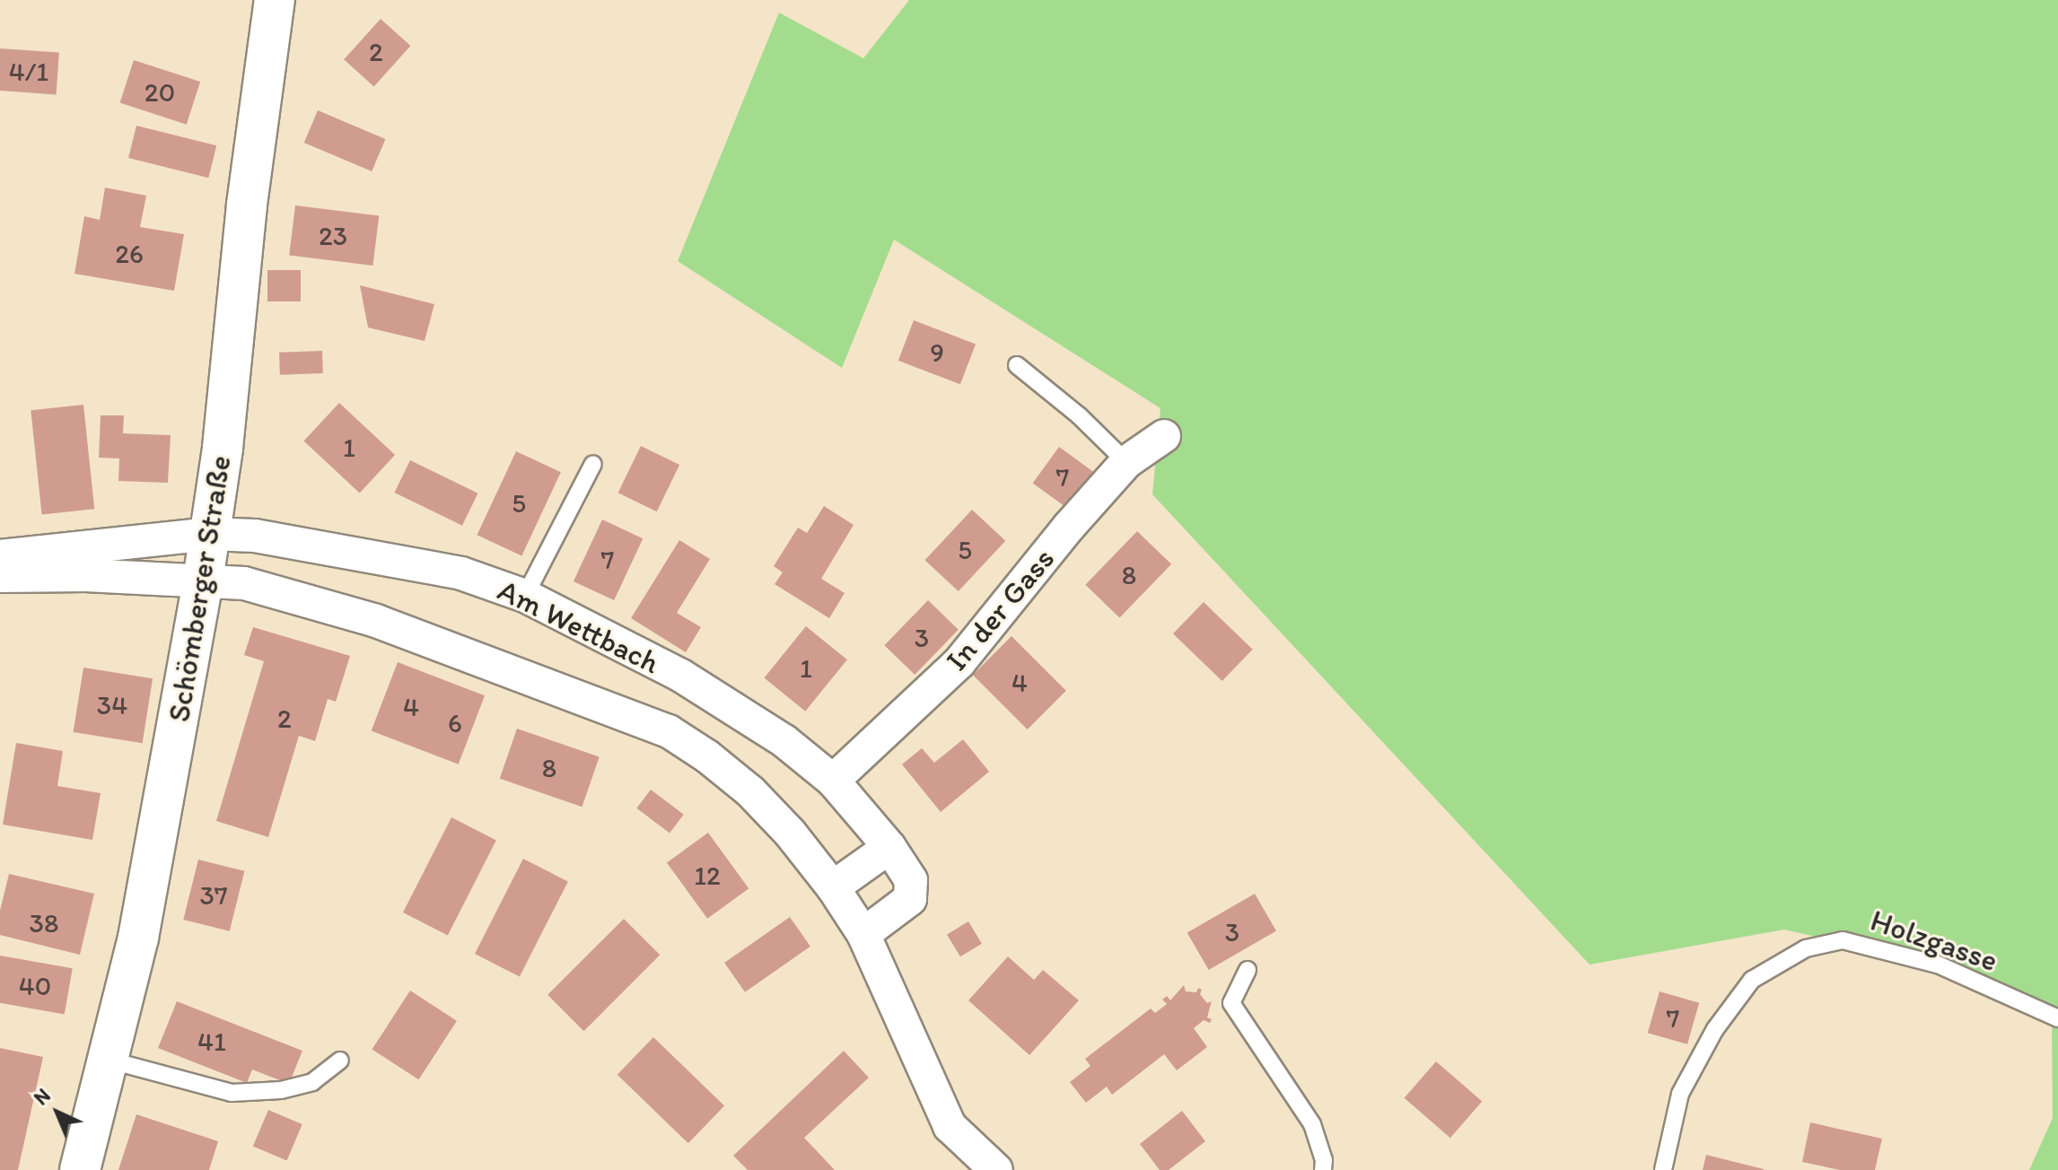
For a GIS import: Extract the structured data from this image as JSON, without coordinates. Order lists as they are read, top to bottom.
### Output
{
  "streets": {
    "main road": ["Schömberger Straße"],
    "street": ["In der Gass", "Am Wettbach"],
    "lane": ["Holzgasse"]
  },
  "crossings": [
    ["Schömberger Straße", "Am Wettbach"],
    ["In der Gass", "Am Wettbach"]
  ],
  "house_numbers": [
    "2",
    "4/1",
    "20",
    "23",
    "26",
    "9",
    "1",
    "7",
    "5",
    "5",
    "7",
    "8",
    "3",
    "1",
    "4",
    "34",
    "4",
    "2",
    "6",
    "8",
    "12",
    "37",
    "38",
    "3",
    "40",
    "7",
    "41"
  ],
  "north": "top left"
}
